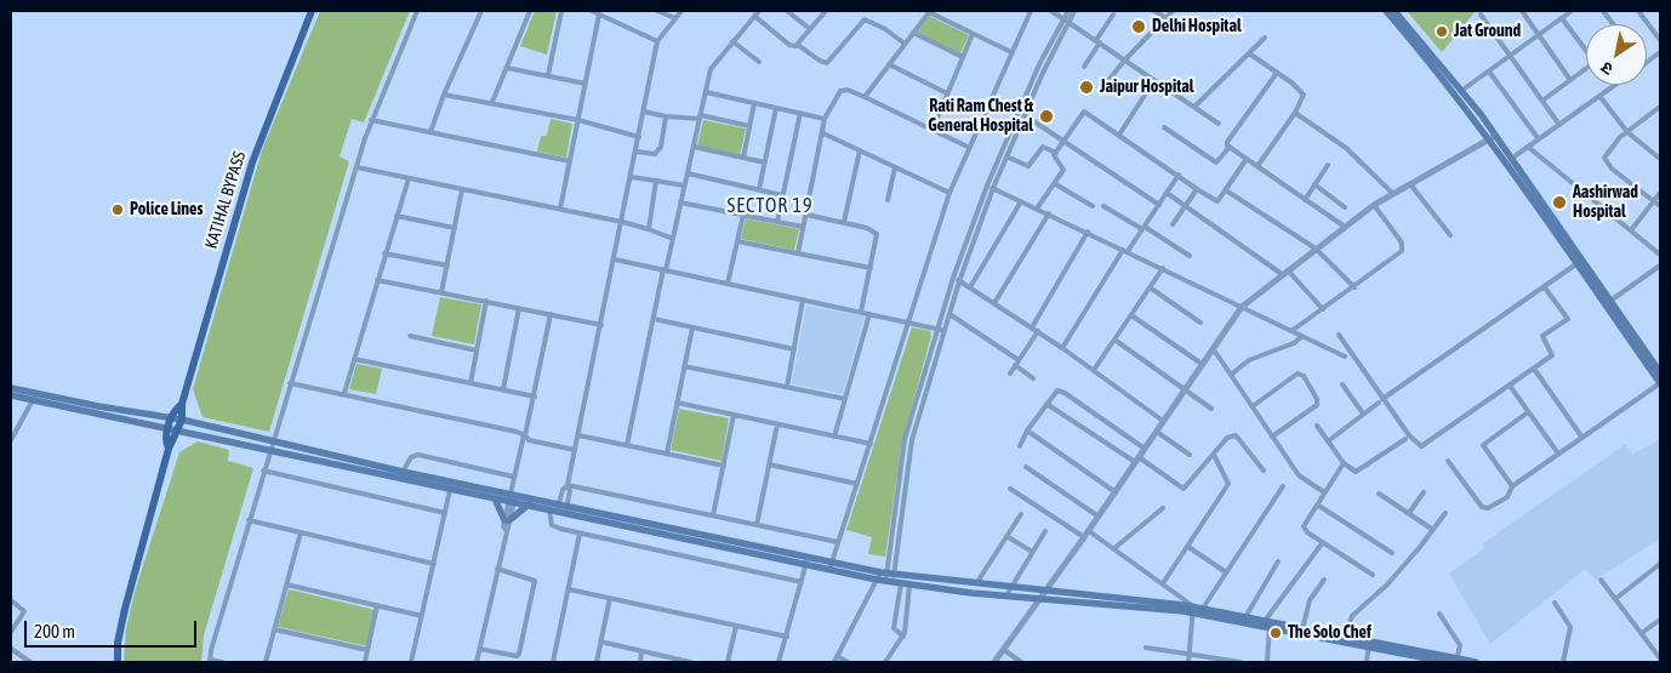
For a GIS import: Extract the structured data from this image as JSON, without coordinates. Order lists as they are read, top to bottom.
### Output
{
  "streets": {
    "main road": ["KATIHAL BYPASS"]
  },
  "districts": ["SECTOR 19"],
  "places": [
    "Delhi Hospital",
    "Jat Ground",
    "Jaipur Hospital",
    "Rati Ram Chest & General Hospital",
    "Aashirwad Hospital",
    "Police Lines",
    "The Solo Chef"
  ],
  "scale_bar": "200 m",
  "north": "bottom left"
}
